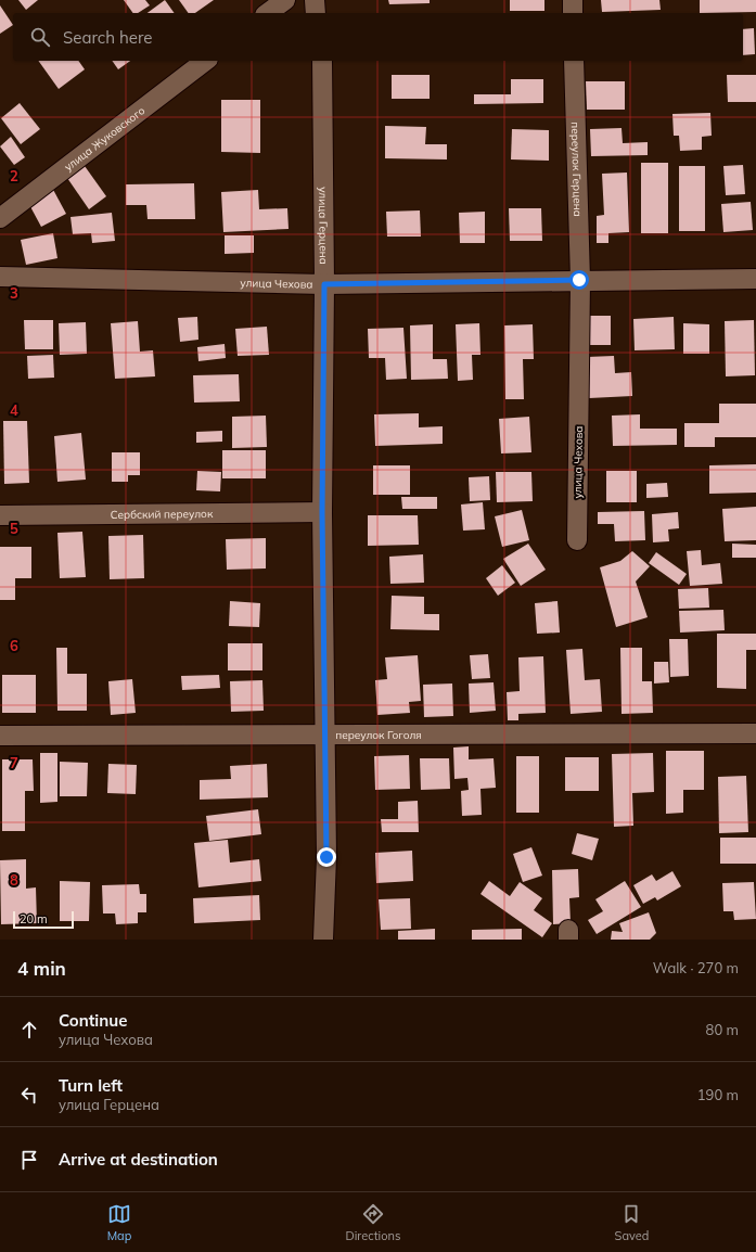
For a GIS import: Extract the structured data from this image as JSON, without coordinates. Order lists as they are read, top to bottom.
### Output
{
  "streets": {
    "street": [
      "улица Жуковского",
      "переулок Герцена",
      "улица Герцена",
      "улица Чехова",
      "Сербский переулок",
      "переулок Гоголя"
    ]
  },
  "crossings": [
    ["переулок Герцена", "улица Чехова"],
    ["улица Герцена", "улица Чехова"],
    ["улица Герцена", "Сербский переулок"],
    ["улица Герцена", "переулок Гоголя"]
  ],
  "scale_bar": "20 m",
  "page": {
    "search": "Search here",
    "scale": "20 m",
    "heading": ["4 min", "Walk · 270 m"],
    "list": [
      ["Continue", "улица Чехова", "80 m"],
      ["Turn left", "улица Герцена", "190 m"],
      "Arrive at destination"
    ],
    "nav": ["Map", "Directions", "Saved"]
  },
  "grid": {
    "rows": [
      "2",
      "3",
      "4",
      "5",
      "6",
      "7",
      "8"
    ]
  }
}
